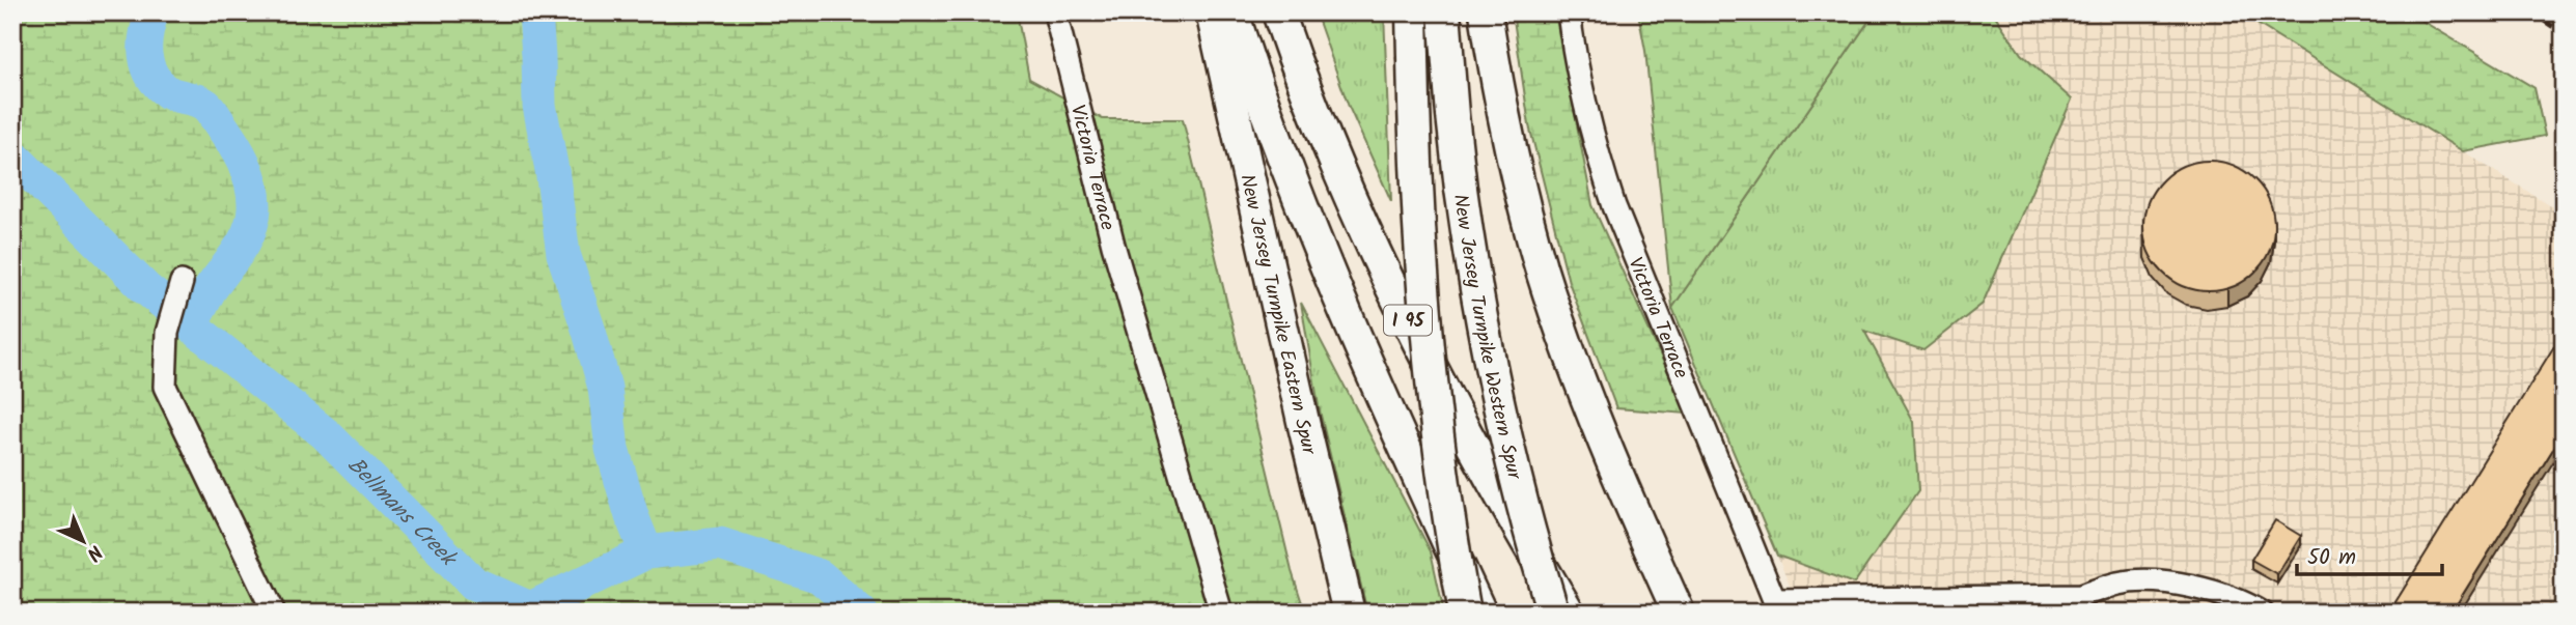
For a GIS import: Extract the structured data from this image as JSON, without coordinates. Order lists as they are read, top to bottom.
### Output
{
  "streets": {
    "highway": ["New Jersey Turnpike Eastern Spur", "I 95", "New Jersey Turnpike Western Spur"],
    "street": ["Victoria Terrace"]
  },
  "water": ["Bellmans Creek"],
  "scale_bar": "50 m",
  "north": "bottom right"
}
